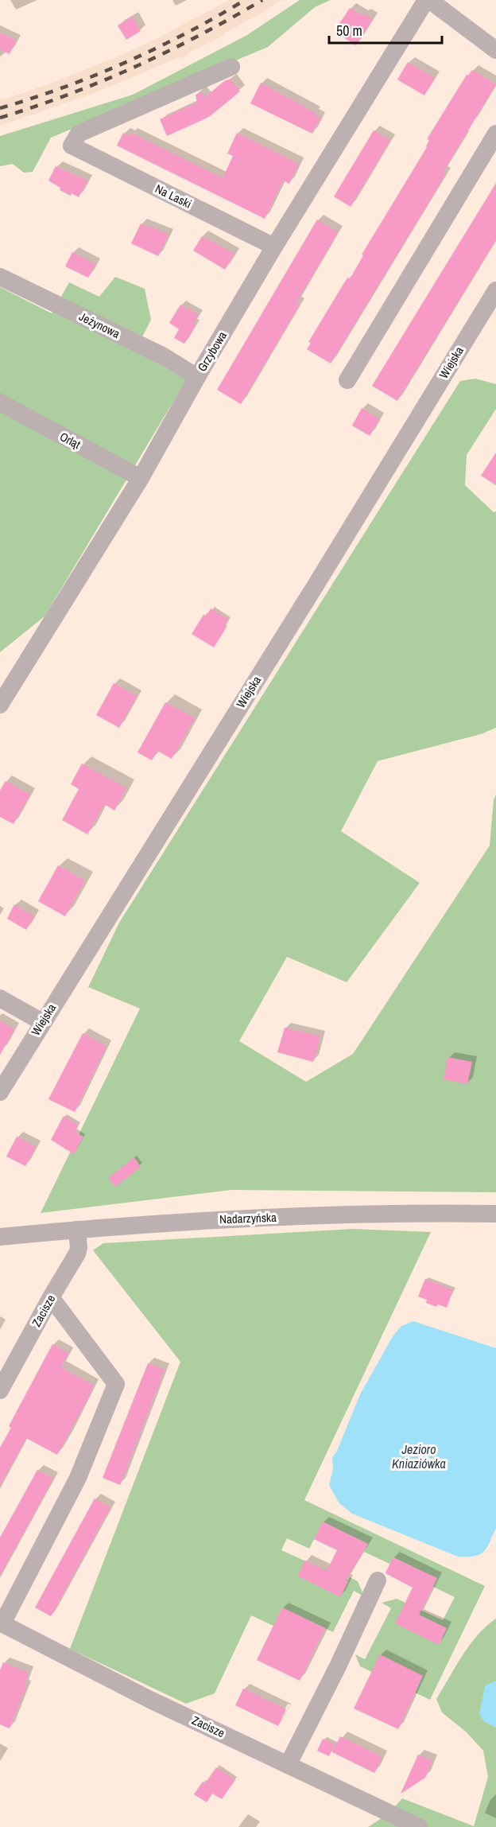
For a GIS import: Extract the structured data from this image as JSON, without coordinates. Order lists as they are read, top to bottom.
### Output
{
  "streets": {
    "street": [
      "Na Laski",
      "Jeżynowa",
      "Grzybowa",
      "Wiejska",
      "Orląt",
      "Nadarzyńska",
      "Zacisze"
    ]
  },
  "crossings": [
    ["Na Laski", "Grzybowa"],
    ["Jeżynowa", "Grzybowa"],
    ["Grzybowa", "Orląt"],
    ["Nadarzyńska", "Zacisze"]
  ],
  "water": ["Jezioro Kniaziówka"],
  "scale_bar": "50 m"
}
